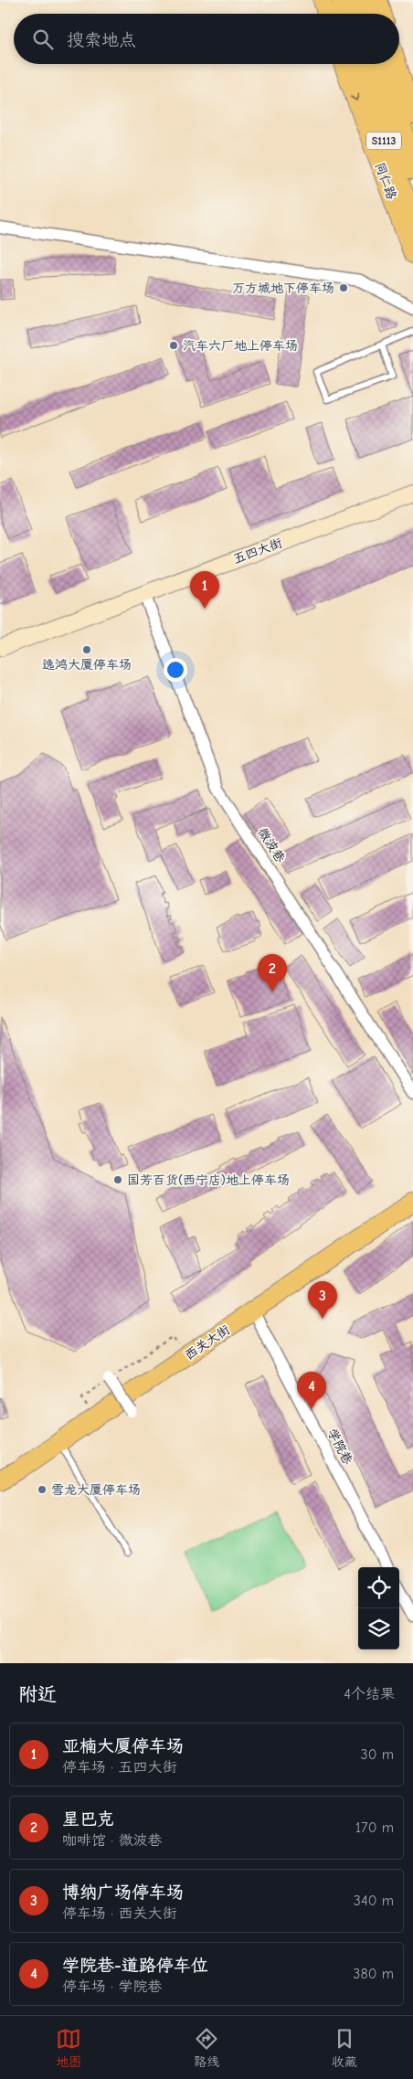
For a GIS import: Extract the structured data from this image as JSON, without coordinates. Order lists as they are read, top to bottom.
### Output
{
  "streets": {
    "highway": ["S1113"],
    "main road": ["同仁路", "五四大街", "西关大街"],
    "street": ["微波巷", "学院巷"]
  },
  "crossings": [
    ["五四大街", "微波巷"],
    ["西关大街", "学院巷"]
  ],
  "one_way": ["同仁路"],
  "places": [
    "万方城地下停车场",
    "汽车六厂地上停车场",
    "逸鸿大厦停车场",
    "国芳百货(西宁店)地上停车场",
    "雪龙大厦停车场"
  ],
  "page": {
    "search": "搜索地点",
    "pins": [
      "1",
      "2",
      "3",
      "4"
    ],
    "heading": ["附近", "4个结果"],
    "list": [
      {
        "mark": "1",
        "name": "亚楠大厦停车场",
        "note": "停车场 · 五四大街",
        "value": "30 m"
      },
      {
        "mark": "2",
        "name": "星巴克",
        "note": "咖啡馆 · 微波巷",
        "value": "170 m"
      },
      {
        "mark": "3",
        "name": "博纳广场停车场",
        "note": "停车场 · 西关大街",
        "value": "340 m"
      },
      {
        "mark": "4",
        "name": "学院巷-道路停车位",
        "note": "停车场 · 学院巷",
        "value": "380 m"
      }
    ],
    "nav": ["地图", "路线", "收藏"]
  }
}
